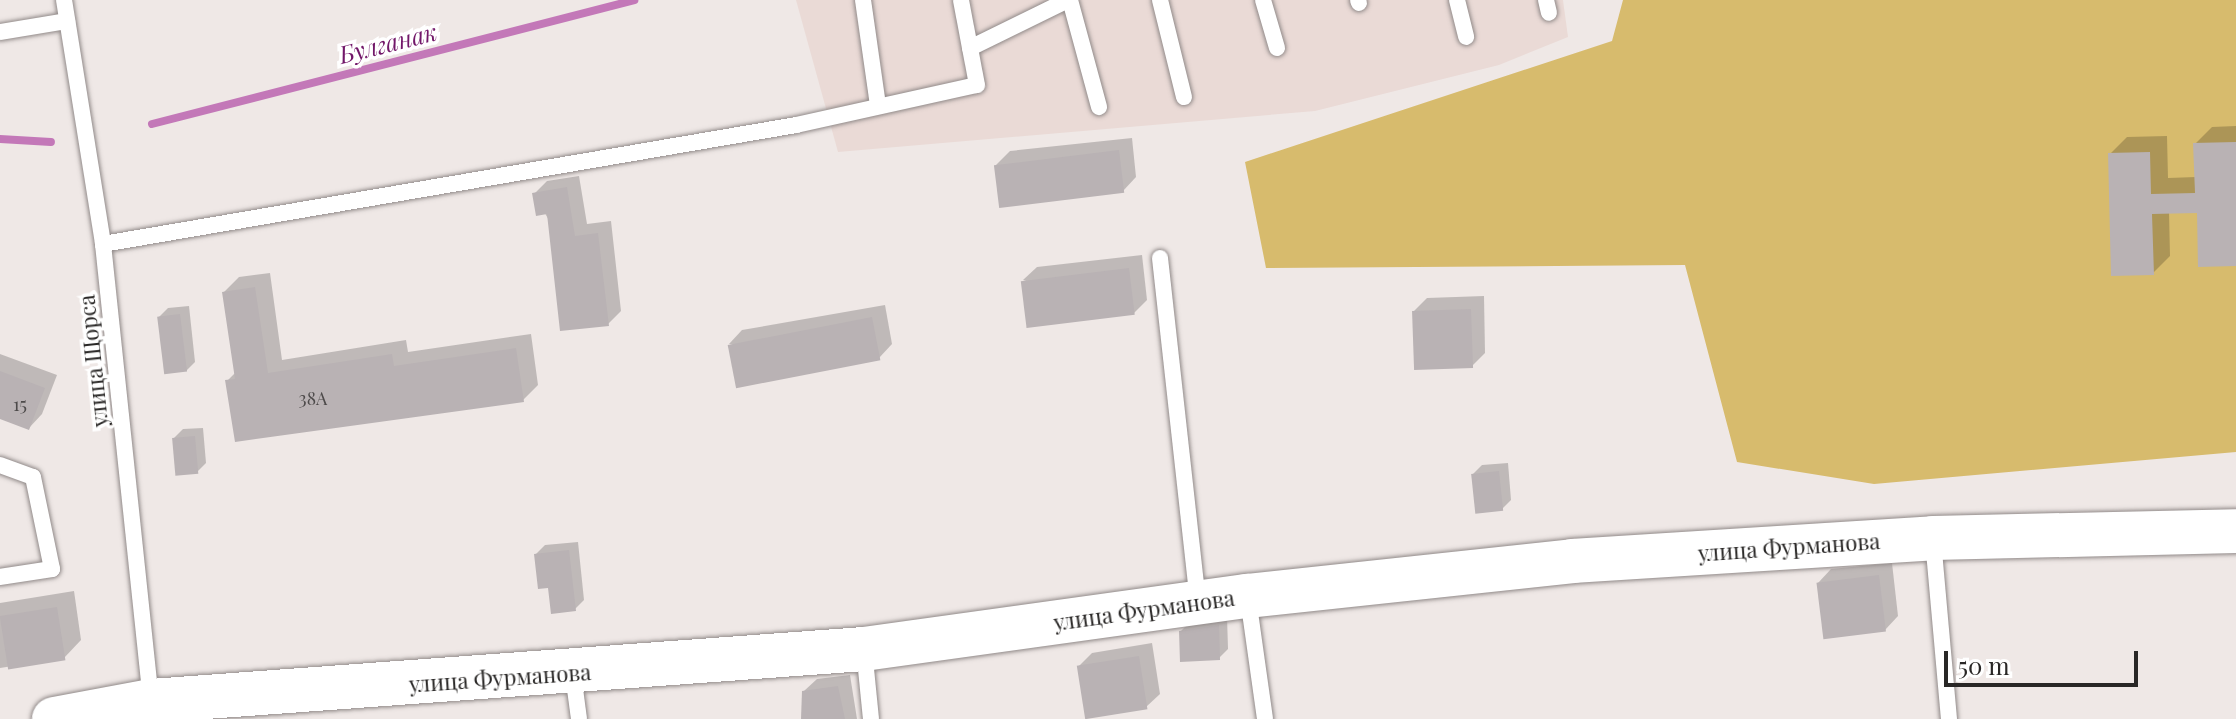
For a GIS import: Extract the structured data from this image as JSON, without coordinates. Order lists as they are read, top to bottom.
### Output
{
  "streets": {
    "main road": ["улица Фурманова"],
    "lane": ["улица Щорса"]
  },
  "crossings": [
    ["улица Щорса", "улица Фурманова"]
  ],
  "water": ["Булганак"],
  "house_numbers": ["38А", "15"],
  "scale_bar": "50 m"
}
